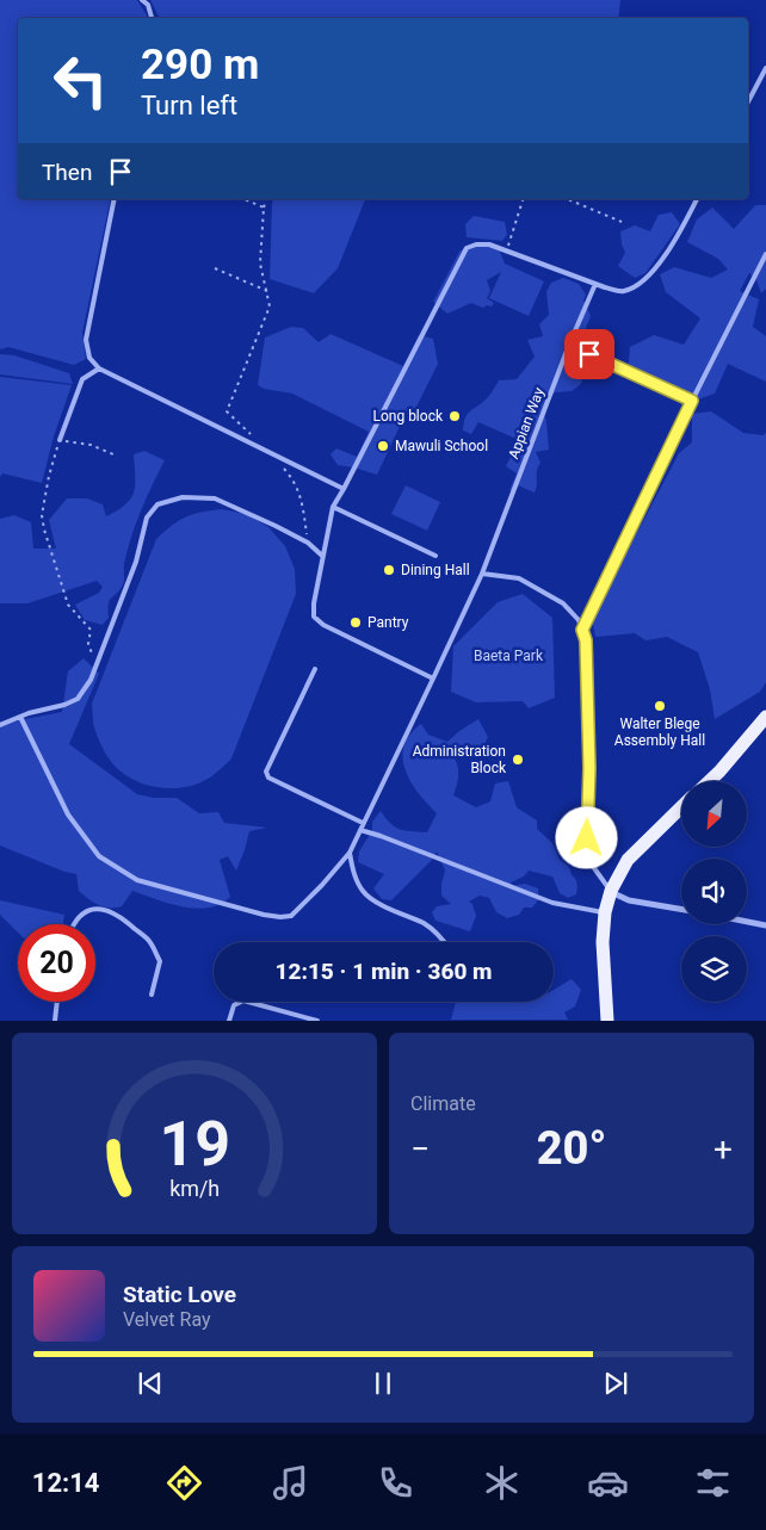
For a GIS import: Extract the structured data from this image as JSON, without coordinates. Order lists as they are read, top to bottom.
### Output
{
  "streets": {
    "lane": ["Appian Way"]
  },
  "parks": ["Baeta Park"],
  "places": [
    "Long block",
    "Mawuli School",
    "Dining Hall",
    "Pantry",
    "Walter Blege Assembly Hall",
    "Administration Block"
  ],
  "north": "bottom left",
  "page": {
    "turn": ["290 m", "Turn left"],
    "then": "Then",
    "limit": "20",
    "trip": "12:15 · 1 min · 360 m",
    "tile": "Climate",
    "heat": ["−", "20°", "+"],
    "song": ["Static Love", "Velvet Ray"],
    "tabs": "12:14",
    "gauge": ["19", "km/h"]
  }
}
